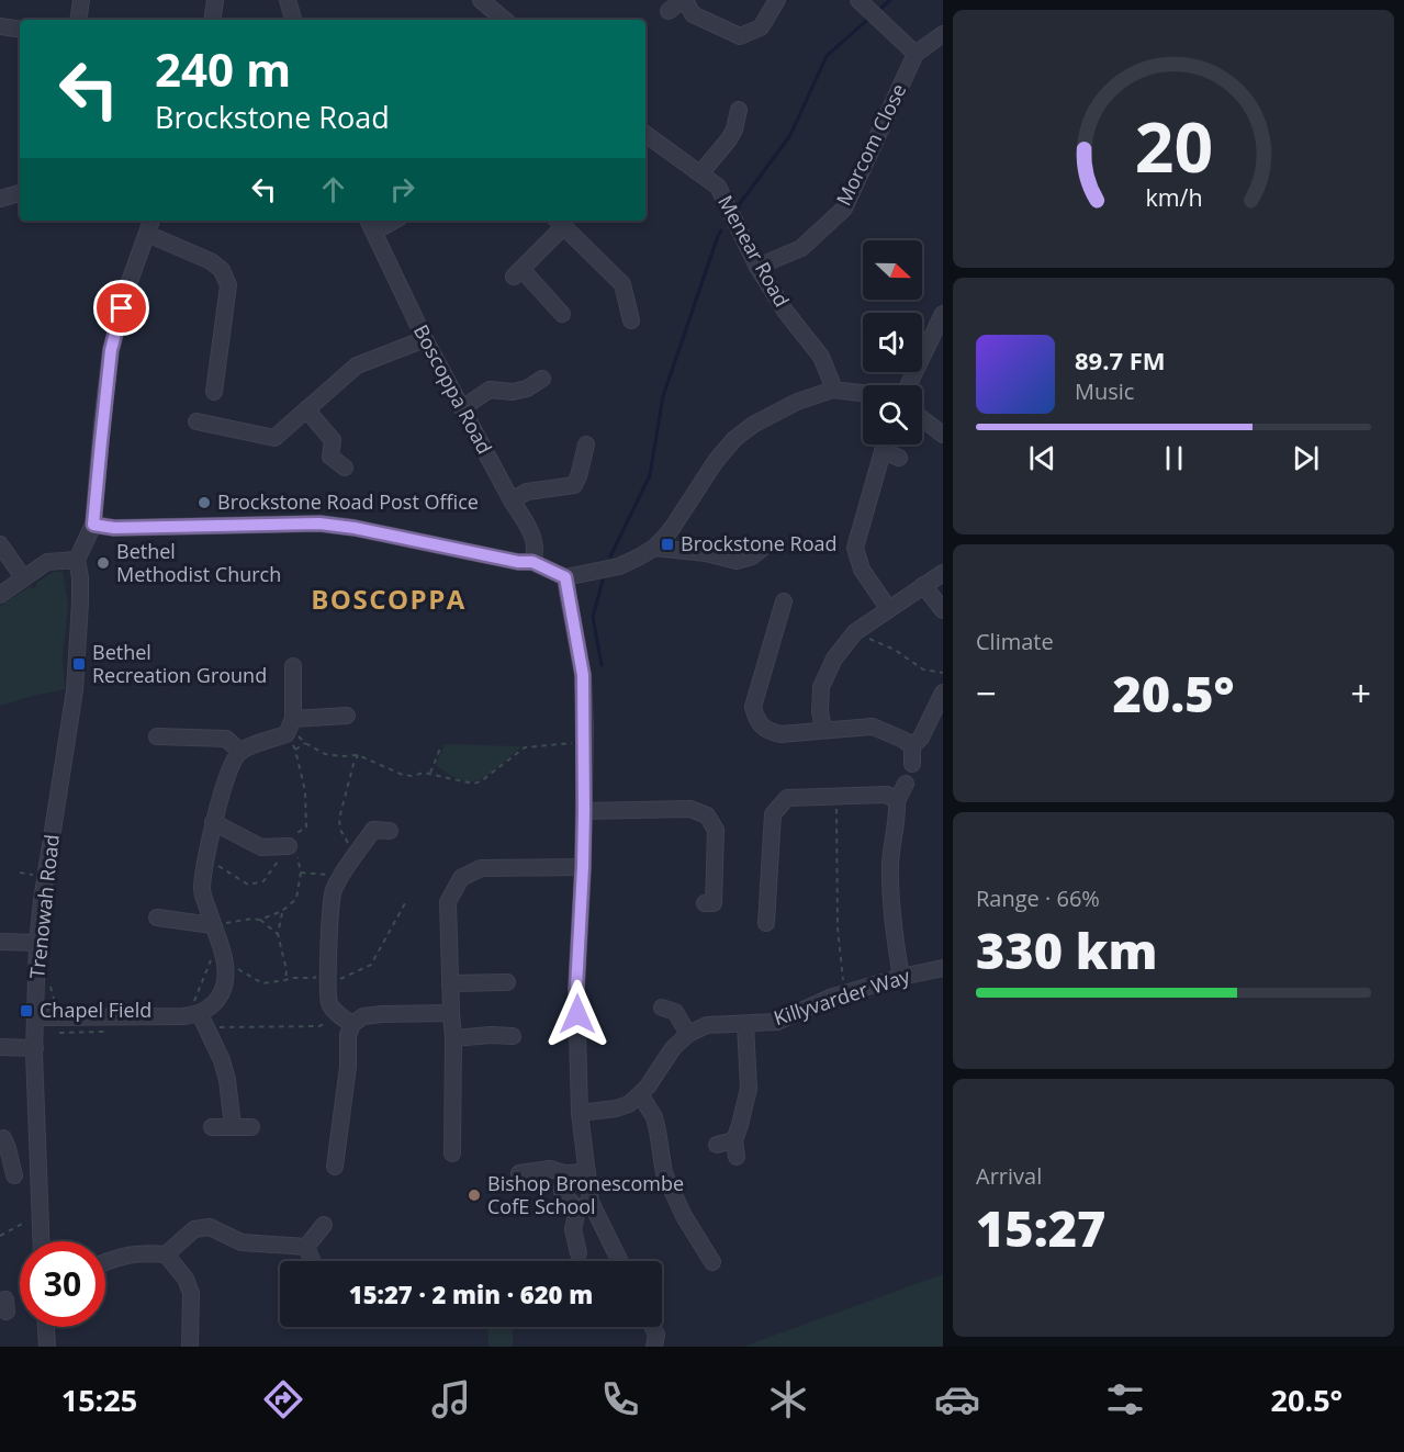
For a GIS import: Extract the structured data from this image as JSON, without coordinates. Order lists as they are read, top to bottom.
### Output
{
  "streets": {
    "street": [
      "Morcom Close",
      "Menear Road",
      "Boscoppa Road",
      "Trenowah Road",
      "Killyvarder Way"
    ]
  },
  "crossings": [
    ["Morcom Close", "Menear Road"]
  ],
  "districts": ["BOSCOPPA"],
  "places": {
    "other": ["Brockstone Road Post Office", "Bethel Methodist Church", "Bishop Bronescombe CofE School"],
    "transit": ["Brockstone Road", "Bethel Recreation Ground", "Chapel Field"]
  },
  "north": "right",
  "page": {
    "turn": ["240 m", "Brockstone Road"],
    "song": ["89.7 FM", "Music"],
    "tile": [
      "Climate",
      ["Range · 66%", "330 km"],
      ["Arrival", "15:27"]
    ],
    "heat": ["−", "20.5°", "+"],
    "limit": "30",
    "trip": "15:27 · 2 min · 620 m",
    "tabs": ["15:25", "20.5°"],
    "gauge": ["20", "km/h"]
  }
}
